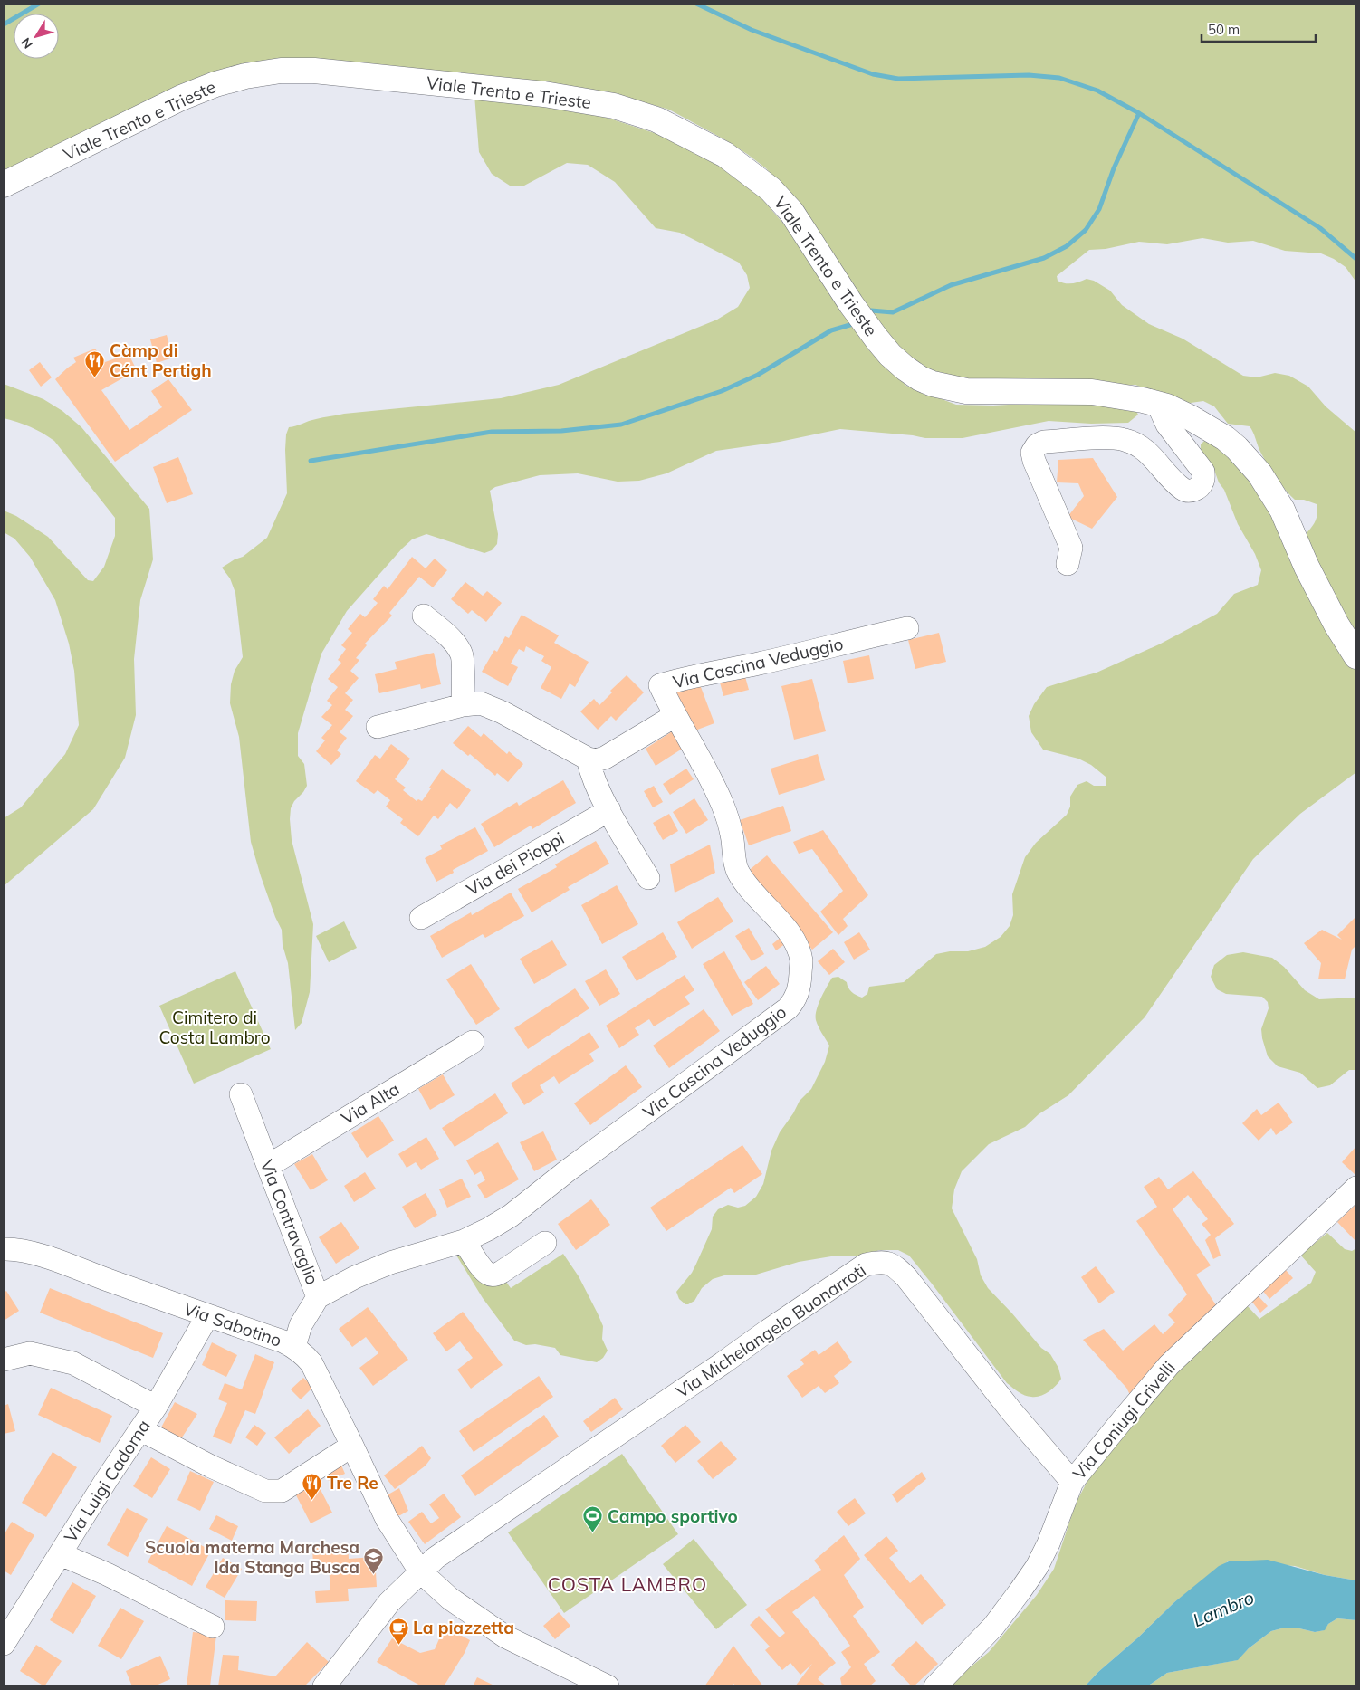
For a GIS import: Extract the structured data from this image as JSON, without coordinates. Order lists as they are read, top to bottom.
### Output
{
  "streets": {
    "main road": ["Viale Trento e Trieste"],
    "street": [
      "Via Cascina Veduggio",
      "Via dei Pioppi",
      "Via Alta",
      "Via Contravaglio",
      "Via Sabotino",
      "Via Michelangelo Buonarroti",
      "Via Coniugi Crivelli",
      "Via Luigi Cadorna"
    ]
  },
  "crossings": [
    ["Via Cascina Veduggio", "Via Contravaglio"],
    ["Via Alta", "Via Contravaglio"],
    ["Via Contravaglio", "Via Sabotino"],
    ["Via Sabotino", "Via Michelangelo Buonarroti"],
    ["Via Sabotino", "Via Luigi Cadorna"],
    ["Via Michelangelo Buonarroti", "Via Coniugi Crivelli"]
  ],
  "districts": ["COSTA LAMBRO"],
  "water": ["Lambro"],
  "parks": ["Cimitero di Costa Lambro"],
  "places": {
    "restaurant": ["Càmp di Cént Pertigh", "Tre Re"],
    "sports": ["Campo sportivo"],
    "school or university": ["Scuola materna Marchesa Ida Stanga Busca"],
    "cafe": ["La piazzetta"]
  },
  "scale_bar": "50 m",
  "north": "bottom left"
}
